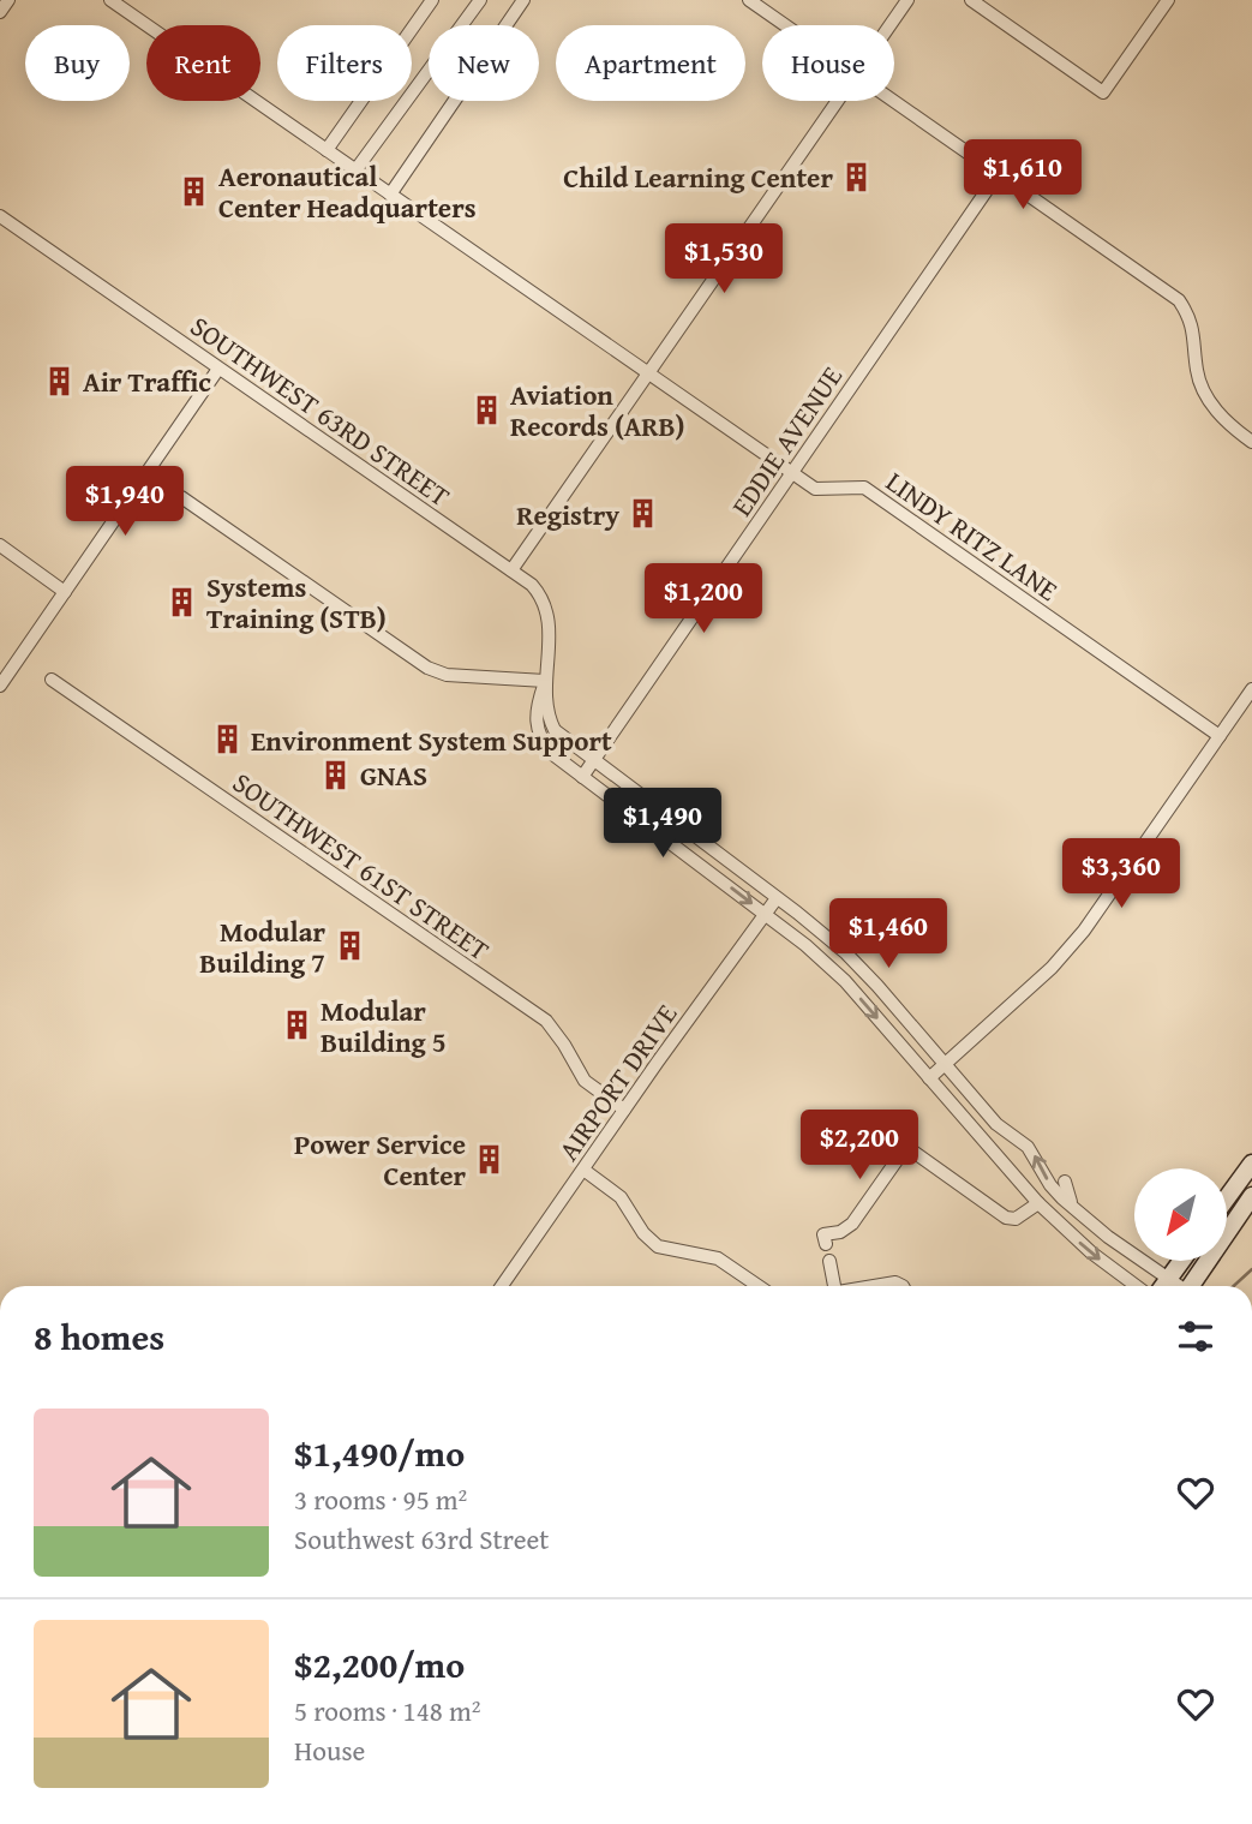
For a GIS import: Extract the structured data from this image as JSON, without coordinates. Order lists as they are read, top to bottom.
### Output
{
  "streets": {
    "street": [
      "SOUTHWEST 63RD STREET",
      "EDDIE AVENUE",
      "LINDY RITZ LANE",
      "SOUTHWEST 61ST STREET",
      "AIRPORT DRIVE"
    ]
  },
  "crossings": [
    ["SOUTHWEST 63RD STREET", "EDDIE AVENUE"],
    ["SOUTHWEST 63RD STREET", "AIRPORT DRIVE"],
    ["EDDIE AVENUE", "LINDY RITZ LANE"],
    ["SOUTHWEST 61ST STREET", "AIRPORT DRIVE"]
  ],
  "places": {
    "building": [
      "Child Learning Center",
      "Aeronautical Center Headquarters",
      "Air Traffic",
      "Aviation Records (ARB)",
      "Registry",
      "Systems Training (STB)",
      "Environment System Support",
      "GNAS",
      "Modular Building 7",
      "Modular Building 5",
      "Power Service Center"
    ]
  },
  "north": "bottom left",
  "page": {
    "chip": [
      "Buy",
      "Rent",
      "Filters",
      "New",
      "Apartment",
      "House"
    ],
    "price": [
      "$1,610",
      "$1,530",
      "$1,940",
      "$1,200",
      "$1,490",
      "$3,360",
      "$1,460",
      "$2,200"
    ],
    "heading": "8 homes",
    "list": [
      {
        "name": "$1,490/mo",
        "note": "3 rooms · 95 m² · Southwest 63rd Street"
      },
      {
        "name": "$2,200/mo",
        "note": "5 rooms · 148 m² · House"
      }
    ]
  }
}
